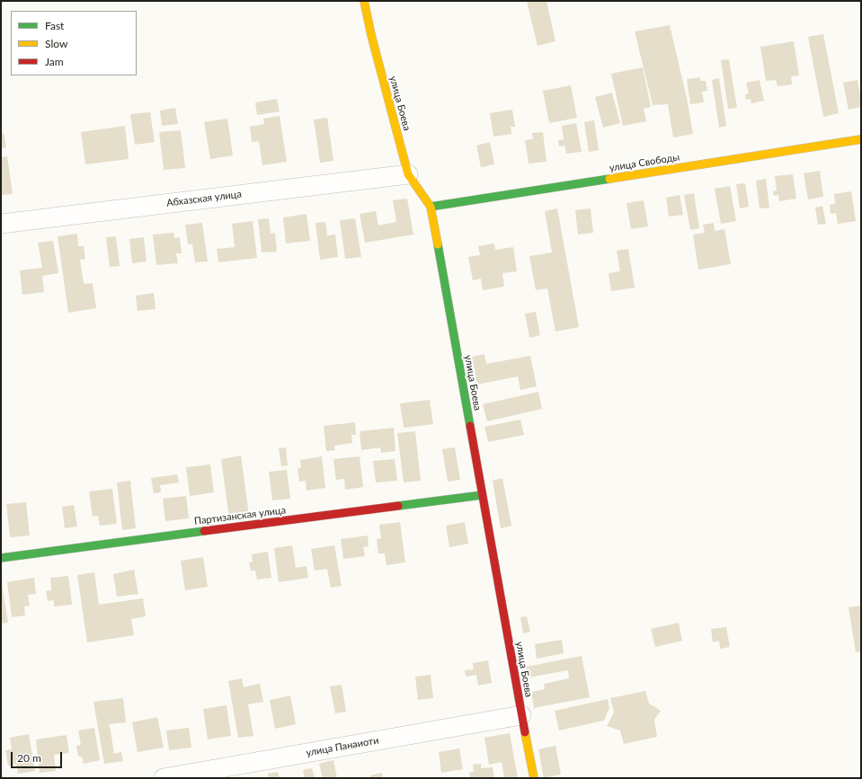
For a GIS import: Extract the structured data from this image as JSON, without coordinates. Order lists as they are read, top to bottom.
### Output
{
  "streets": {
    "street": [
      "улица Боева",
      "улица Свободы",
      "Абхазская улица",
      "Партизанская улица",
      "улица Панаиоти"
    ]
  },
  "crossings": [
    ["улица Боева", "улица Свободы"],
    ["улица Боева", "Абхазская улица"],
    ["улица Боева", "Партизанская улица"],
    ["улица Боева", "улица Панаиоти"]
  ],
  "legend": ["Fast", "Slow", "Jam"],
  "scale_bar": "20 m"
}
